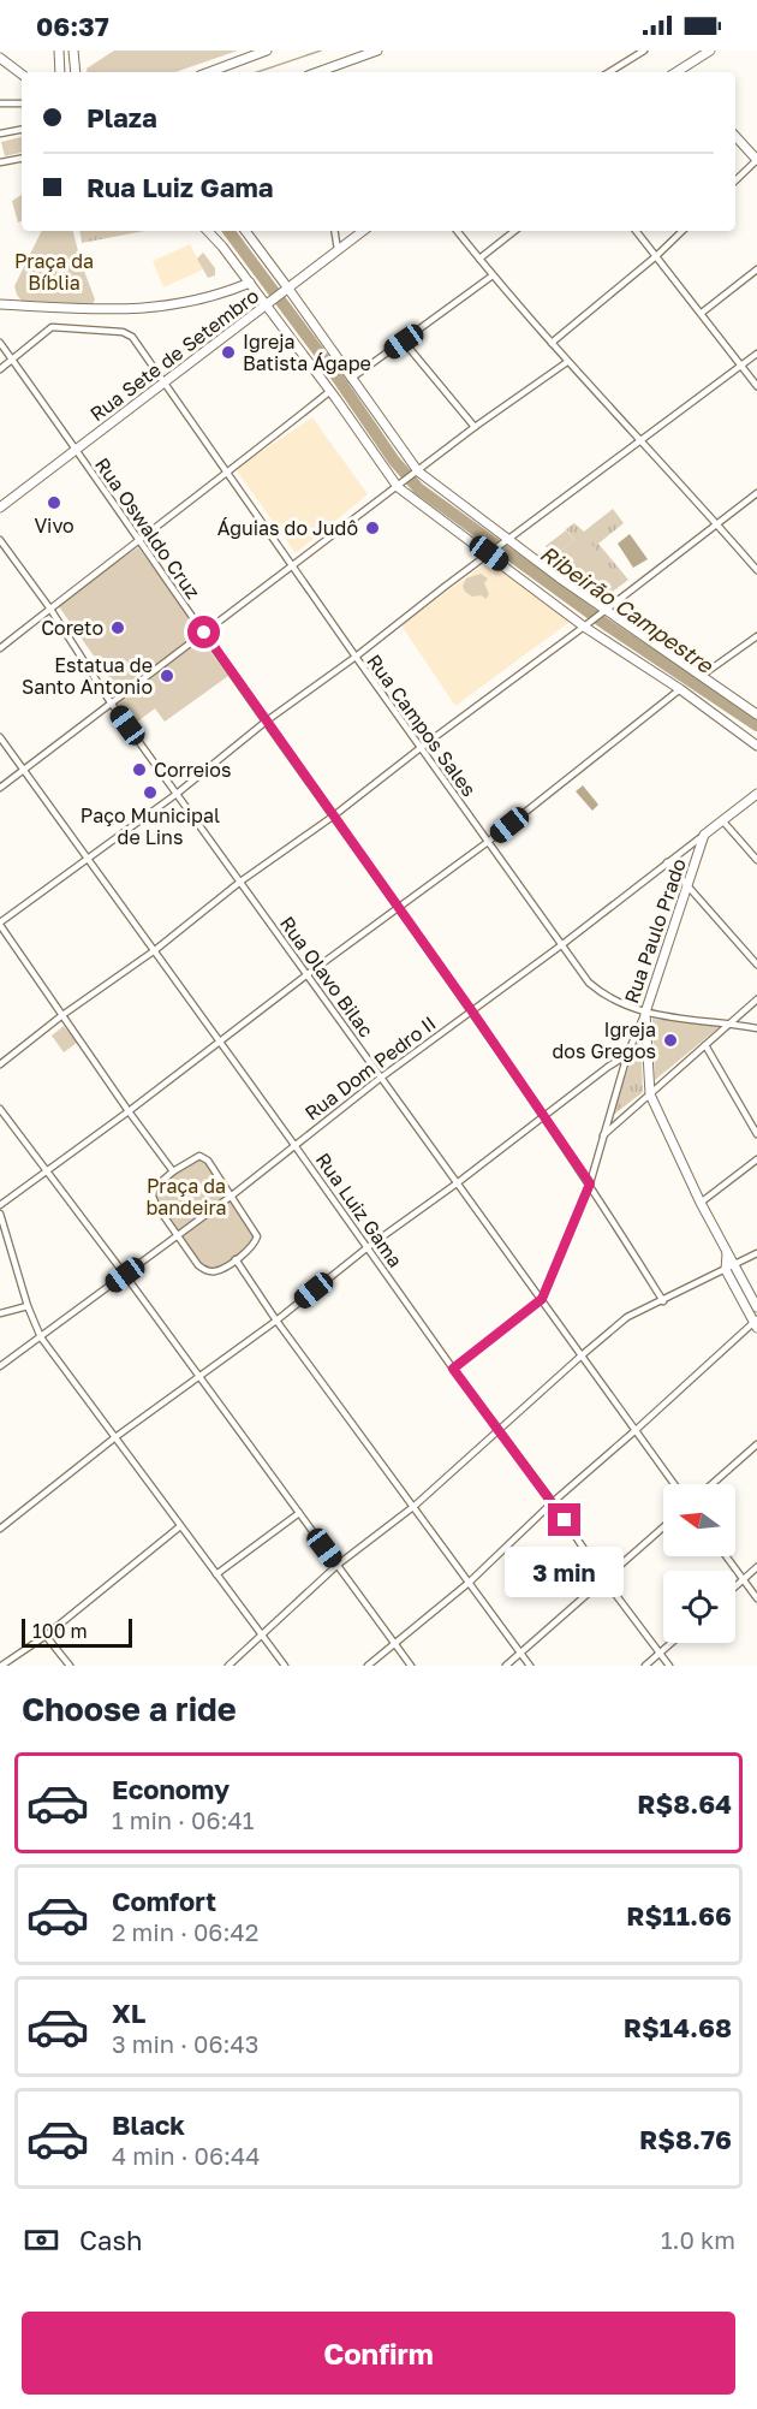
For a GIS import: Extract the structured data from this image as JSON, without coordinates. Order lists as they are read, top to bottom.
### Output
{
  "streets": {
    "street": [
      "Rua Sete de Setembro",
      "Rua Oswaldo Cruz",
      "Rua Campos Sales",
      "Rua Paulo Prado",
      "Rua Olavo Bilac",
      "Rua Dom Pedro II",
      "Rua Luiz Gama"
    ]
  },
  "crossings": [
    ["Rua Sete de Setembro", "Rua Oswaldo Cruz"],
    ["Rua Sete de Setembro", "Rua Campos Sales"],
    ["Rua Oswaldo Cruz", "Rua Campos Sales"],
    ["Rua Oswaldo Cruz", "Rua Paulo Prado"],
    ["Rua Oswaldo Cruz", "Rua Dom Pedro II"],
    ["Rua Campos Sales", "Rua Paulo Prado"],
    ["Rua Campos Sales", "Rua Dom Pedro II"],
    ["Rua Paulo Prado", "Rua Olavo Bilac"],
    ["Rua Paulo Prado", "Rua Dom Pedro II"],
    ["Rua Paulo Prado", "Rua Luiz Gama"],
    ["Rua Olavo Bilac", "Rua Dom Pedro II"],
    ["Rua Dom Pedro II", "Rua Luiz Gama"]
  ],
  "water": ["Ribeirão Campestre"],
  "parks": ["Praça da Bíblia", "Praça da bandeira"],
  "places": [
    "Igreja Batista Ágape",
    "Vivo",
    "Águias do Judô",
    "Coreto",
    "Estatua de Santo Antonio",
    "Correios",
    "Paço Municipal de Lins",
    "Igreja dos Gregos"
  ],
  "scale_bar": "100 m",
  "north": "left",
  "page": {
    "status": "06:37",
    "banner": ["Plaza", "Rua Luiz Gama"],
    "bubble": "3 min",
    "scale": "100 m",
    "heading": "Choose a ride",
    "list": [
      {
        "name": "Economy",
        "note": "1 min · 06:41",
        "value": "R$8.64"
      },
      {
        "name": "Comfort",
        "note": "2 min · 06:42",
        "value": "R$11.66"
      },
      {
        "name": "XL",
        "note": "3 min · 06:43",
        "value": "R$14.68"
      },
      {
        "name": "Black",
        "note": "4 min · 06:44",
        "value": "R$8.76"
      }
    ],
    "pay": ["Cash", "1.0 km"],
    "buttons": "Confirm"
  }
}
